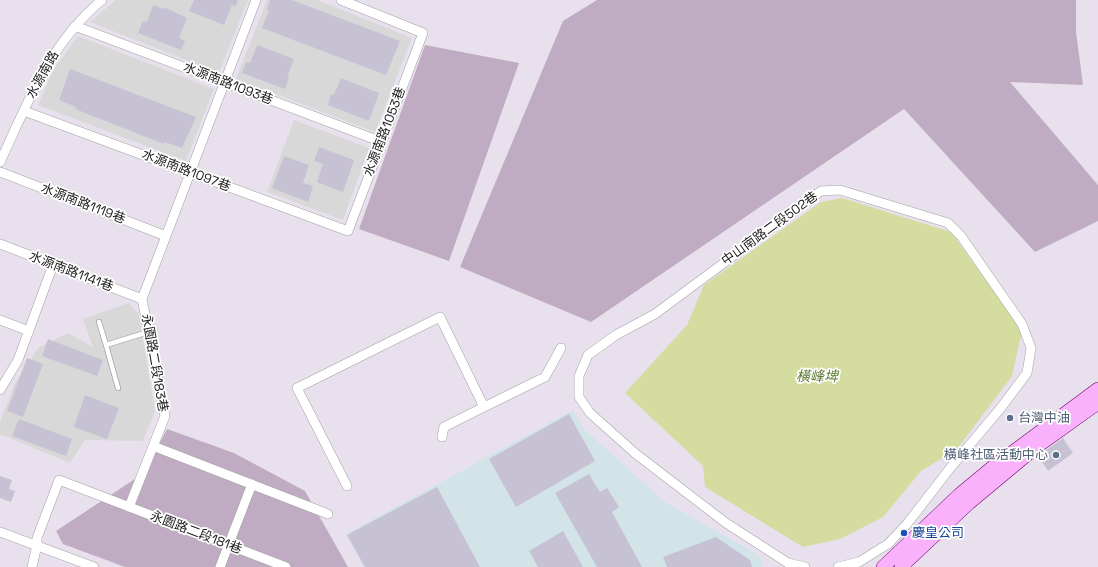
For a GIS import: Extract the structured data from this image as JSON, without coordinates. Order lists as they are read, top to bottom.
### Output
{
  "streets": {
    "street": [
      "水源南路",
      "水源南路1093巷",
      "水源南路1053巷",
      "水源南路1097巷",
      "水源南路1119巷",
      "中山南路二段502巷",
      "水源南路1141巷",
      "永園路二段183巷",
      "永園路二段181巷"
    ]
  },
  "crossings": [
    ["水源南路", "水源南路1093巷"],
    ["水源南路", "水源南路1097巷"],
    ["水源南路1093巷", "水源南路1053巷"],
    ["水源南路1093巷", "永園路二段183巷"],
    ["水源南路1053巷", "水源南路1097巷"],
    ["水源南路1097巷", "永園路二段183巷"],
    ["水源南路1119巷", "永園路二段183巷"],
    ["水源南路1141巷", "永園路二段183巷"],
    ["永園路二段183巷", "永園路二段181巷"]
  ],
  "water": ["橫峰埤"],
  "places": ["台灣中油", "橫峰社區活動中心", "慶皇公司"]
}
